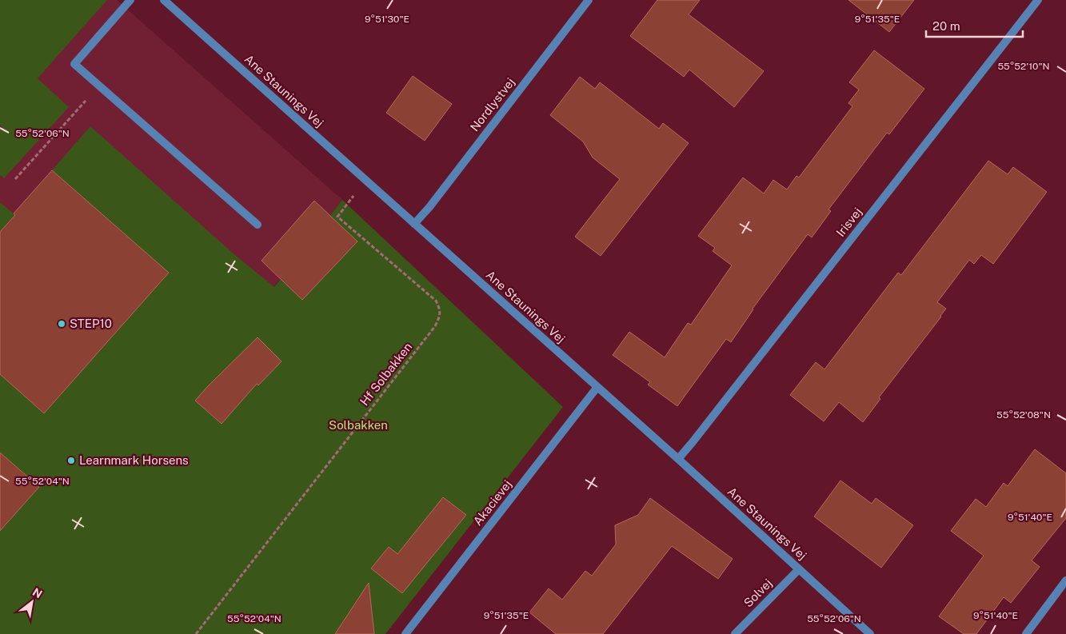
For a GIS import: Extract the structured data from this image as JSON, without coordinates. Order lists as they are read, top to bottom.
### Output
{
  "streets": {
    "street": [
      "Ane Staunings Vej",
      "Nordlystvej",
      "Irisvej",
      "Akacievej",
      "Solvej"
    ],
    "path": ["Hf Solbakken"]
  },
  "crossings": [
    ["Ane Staunings Vej", "Nordlystvej"],
    ["Ane Staunings Vej", "Irisvej"],
    ["Ane Staunings Vej", "Akacievej"],
    ["Ane Staunings Vej", "Solvej"]
  ],
  "parks": ["Solbakken"],
  "places": ["STEP10", "Learnmark Horsens"],
  "scale_bar": "20 m",
  "north": "top right",
  "coordinates": [
    "9°51'30\"E",
    "9°51'35\"E",
    "55°52'10\"N",
    "55°52'06\"N",
    "55°52'08\"N",
    "55°52'04\"N",
    "9°51'40\"E"
  ]
}
